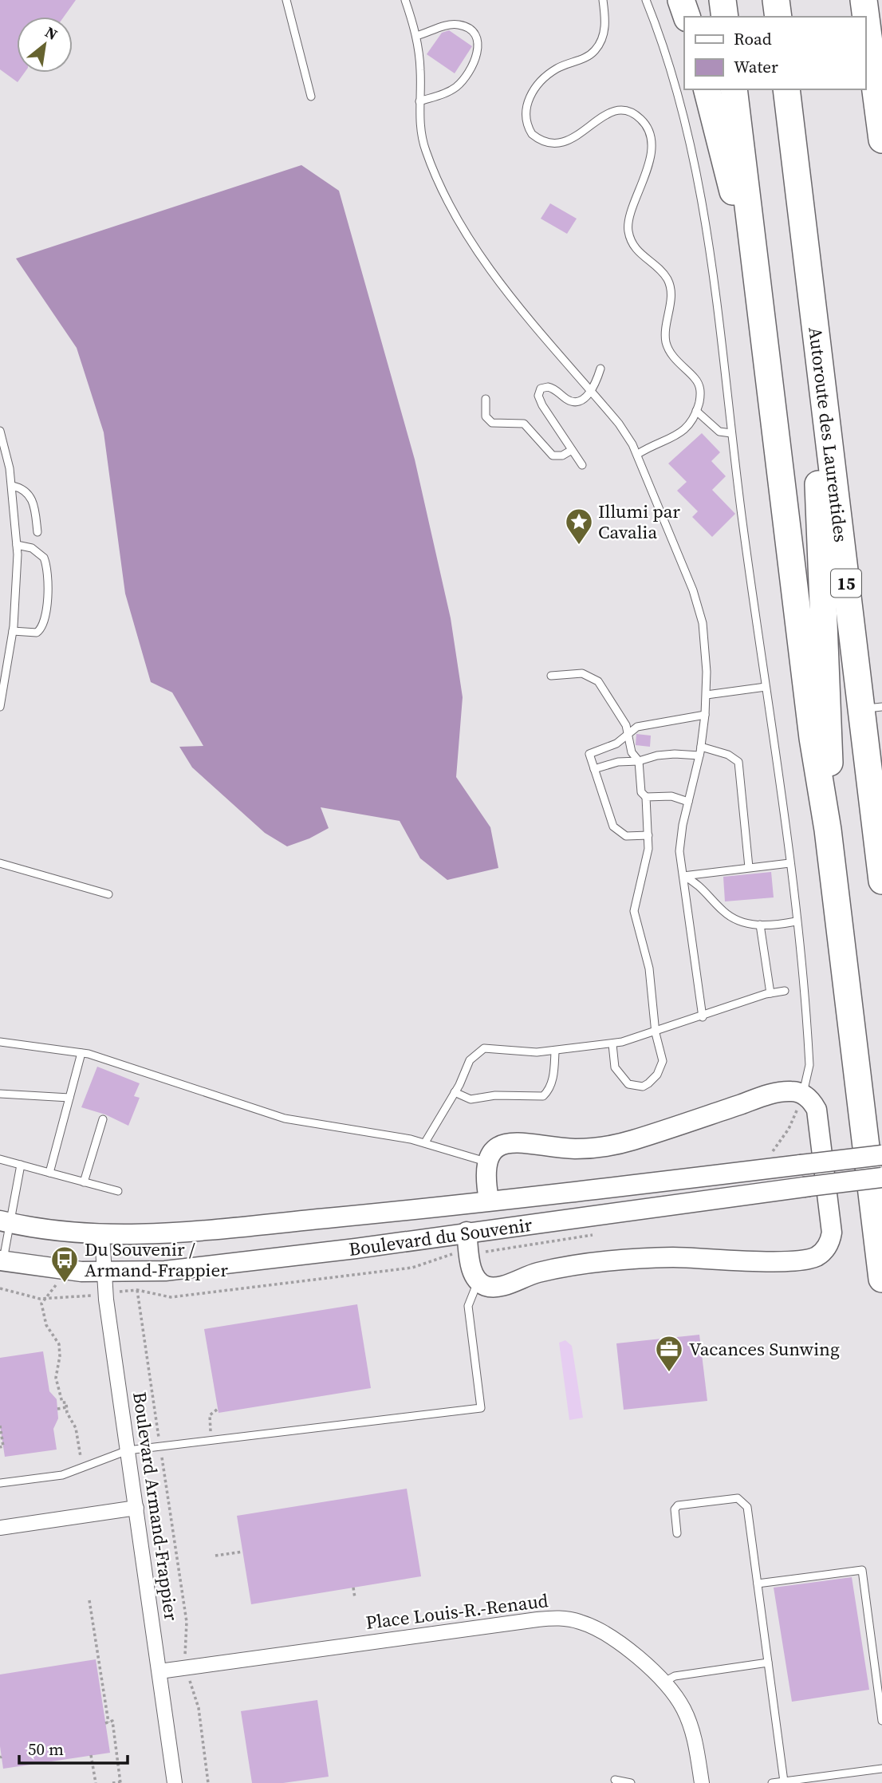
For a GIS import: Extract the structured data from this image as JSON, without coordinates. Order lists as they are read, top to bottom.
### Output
{
  "streets": {
    "highway": ["Autoroute des Laurentides", "15"],
    "street": ["Boulevard du Souvenir", "Boulevard Armand-Frappier", "Place Louis-R.-Renaud"]
  },
  "crossings": [
    ["Boulevard du Souvenir", "Boulevard Armand-Frappier"],
    ["Boulevard Armand-Frappier", "Place Louis-R.-Renaud"]
  ],
  "places": {
    "place": ["Illumi par Cavalia"],
    "bus stop": ["Du Souvenir / Armand-Frappier"],
    "office": ["Vacances Sunwing"]
  },
  "legend": ["Road", "Water"],
  "scale_bar": "50 m",
  "north": "top right"
}
